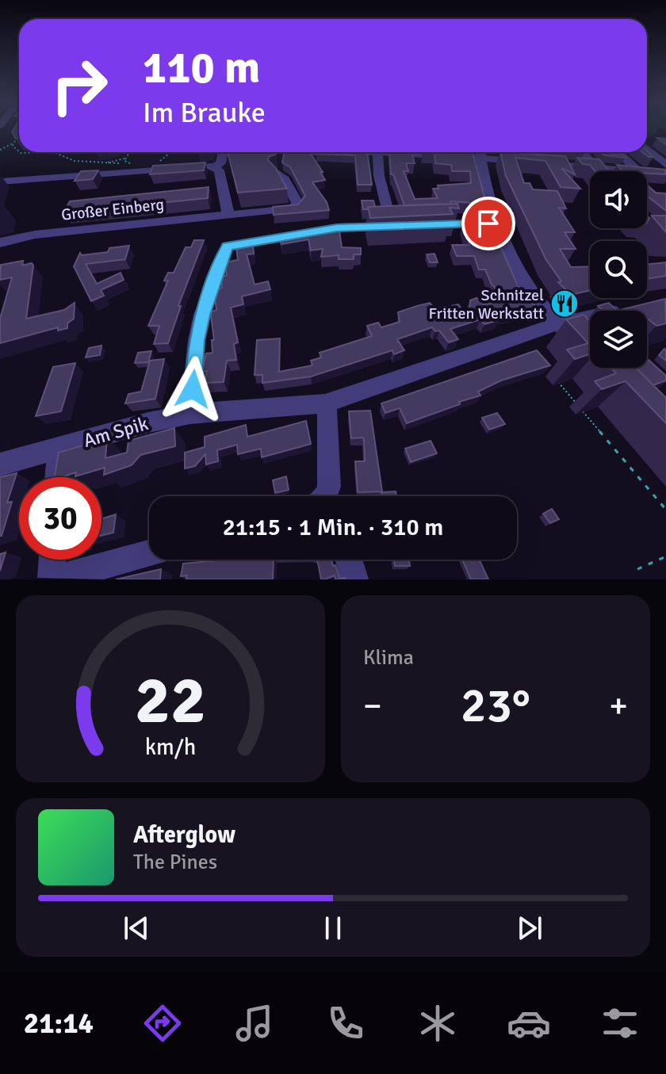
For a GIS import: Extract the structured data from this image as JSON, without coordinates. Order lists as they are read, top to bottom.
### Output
{
  "streets": {
    "street": ["Großer Einberg", "Am Spik"]
  },
  "places": {
    "restaurant": ["Schnitzel Fritten Werkstatt"]
  },
  "page": {
    "turn": ["110 m", "Im Brauke"],
    "limit": "30",
    "trip": "21:15 · 1 Min. · 310 m",
    "tile": "Klima",
    "heat": ["−", "23°", "+"],
    "song": ["Afterglow", "The Pines"],
    "tabs": "21:14",
    "gauge": ["22", "km/h"]
  }
}
